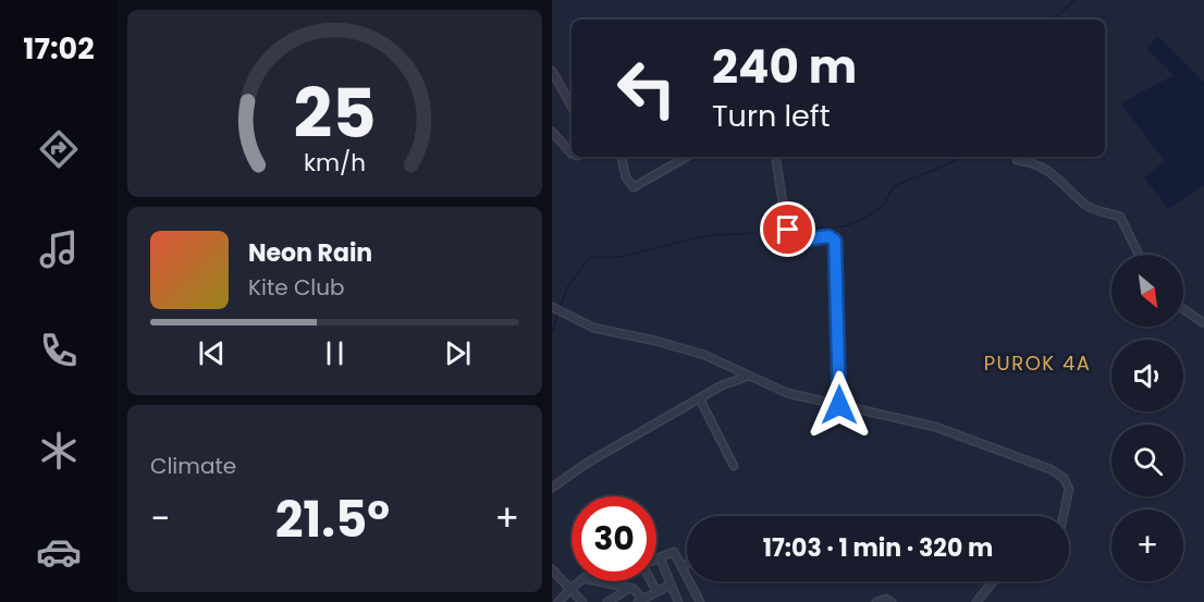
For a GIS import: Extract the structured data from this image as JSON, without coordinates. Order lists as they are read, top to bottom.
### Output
{
  "districts": ["PUROK 4A"],
  "north": "bottom right",
  "page": {
    "tabs": "17:02",
    "turn": ["240 m", "Turn left"],
    "song": ["Neon Rain", "Kite Club"],
    "map_buttons": "+",
    "tile": "Climate",
    "heat": ["−", "21.5°", "+"],
    "limit": "30",
    "trip": "17:03 · 1 min · 320 m",
    "gauge": ["25", "km/h"]
  }
}
